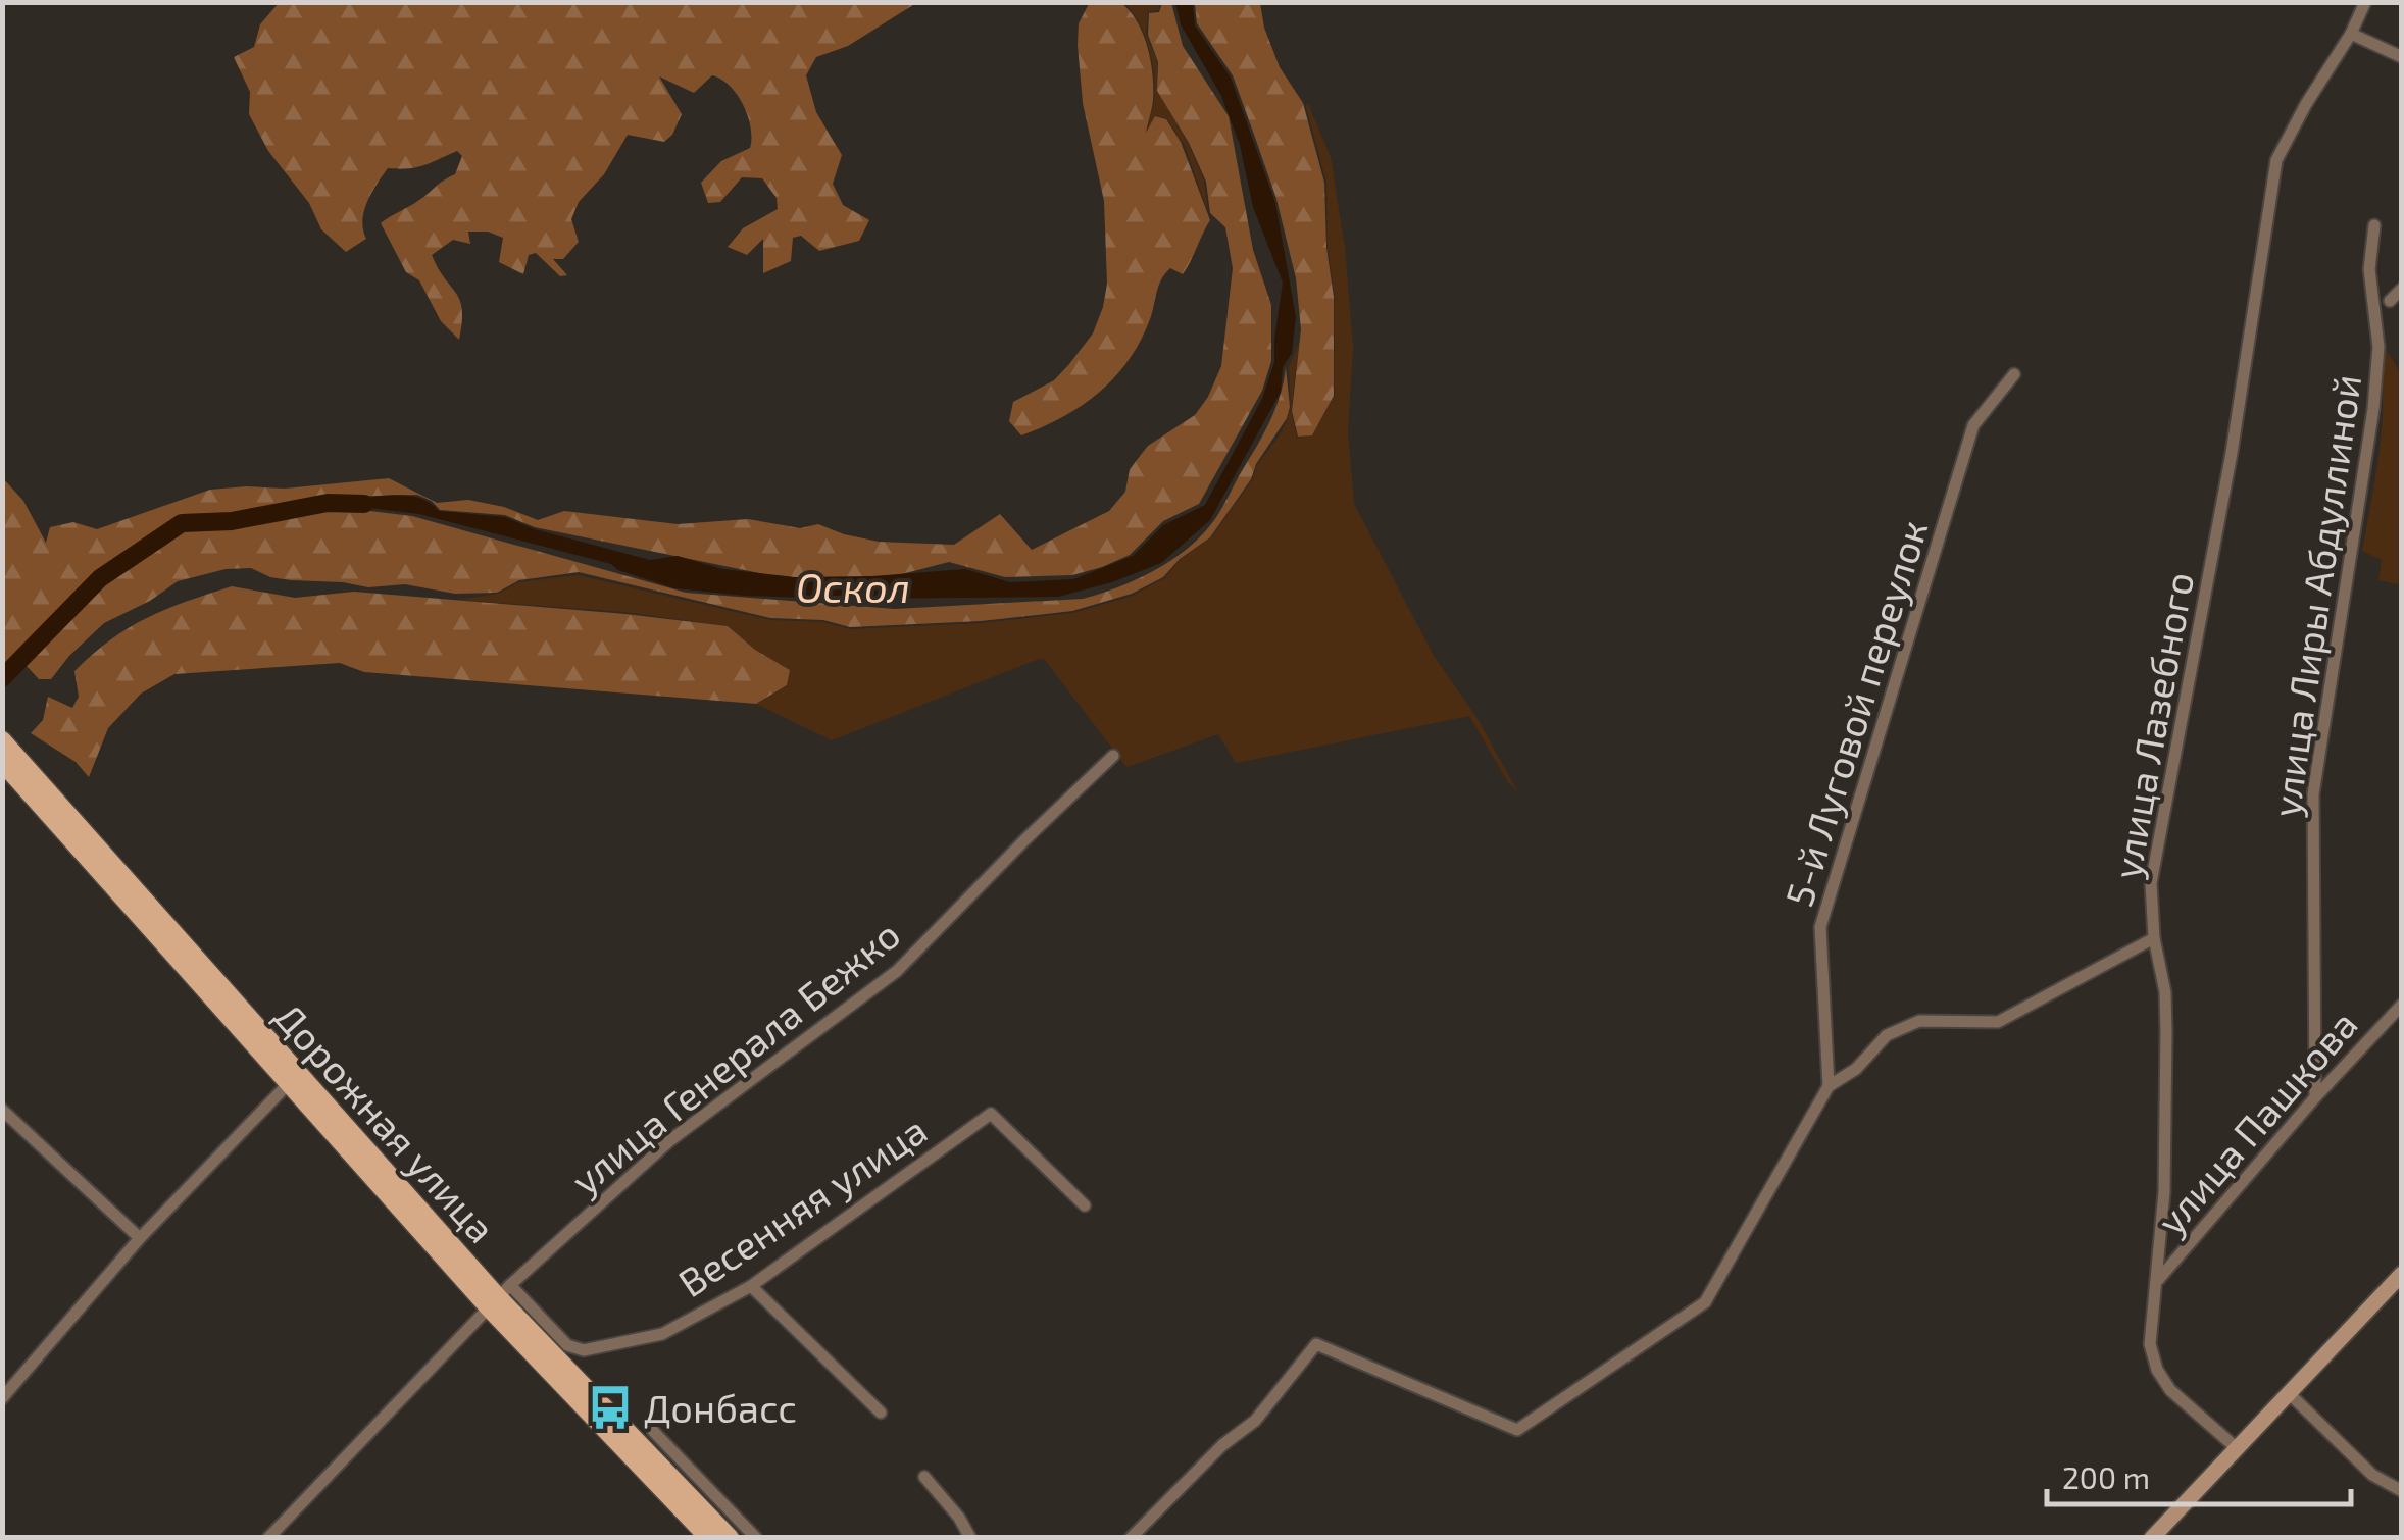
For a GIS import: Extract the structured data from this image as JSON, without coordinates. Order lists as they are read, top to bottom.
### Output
{
  "streets": {
    "main road": ["Дорожная улица"],
    "street": [
      "улица Лиры Абдуллиной",
      "5-й Луговой переулок",
      "улица Лазебного",
      "улица Генерала Бежко",
      "улица Пашкова",
      "Весенняя улица"
    ]
  },
  "crossings": [
    ["улица Лиры Абдуллиной", "улица Пашкова"],
    ["улица Лазебного", "улица Пашкова"],
    ["улица Генерала Бежко", "Дорожная улица"],
    ["улица Генерала Бежко", "Весенняя улица"],
    ["Дорожная улица", "Весенняя улица"]
  ],
  "water": ["Оскол"],
  "places": {
    "bus stop": ["Донбасс"]
  },
  "scale_bar": "200 m"
}
